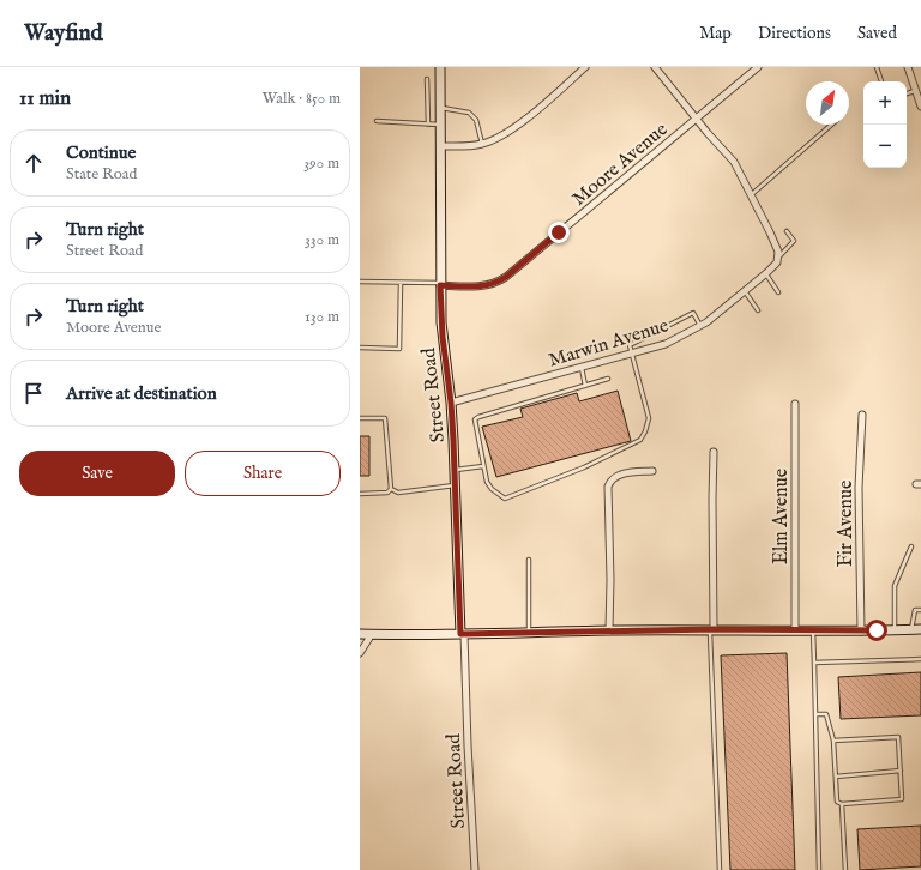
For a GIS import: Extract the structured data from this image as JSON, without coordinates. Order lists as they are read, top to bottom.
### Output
{
  "streets": {
    "main road": ["Street Road"],
    "street": [
      "Moore Avenue",
      "Marwin Avenue",
      "Elm Avenue",
      "Fir Avenue"
    ]
  },
  "crossings": [
    ["Moore Avenue", "Street Road"],
    ["Marwin Avenue", "Street Road"]
  ],
  "north": "top right",
  "page": {
    "header": "Wayfind",
    "nav": ["Map", "Directions", "Saved"],
    "heading": ["11 min", "Walk · 850 m"],
    "map_buttons": ["+", "−"],
    "list": [
      ["Continue", "State Road", "390 m"],
      ["Turn right", "Street Road", "330 m"],
      ["Turn right", "Moore Avenue", "130 m"],
      "Arrive at destination"
    ],
    "buttons": ["Save", "Share"]
  }
}
